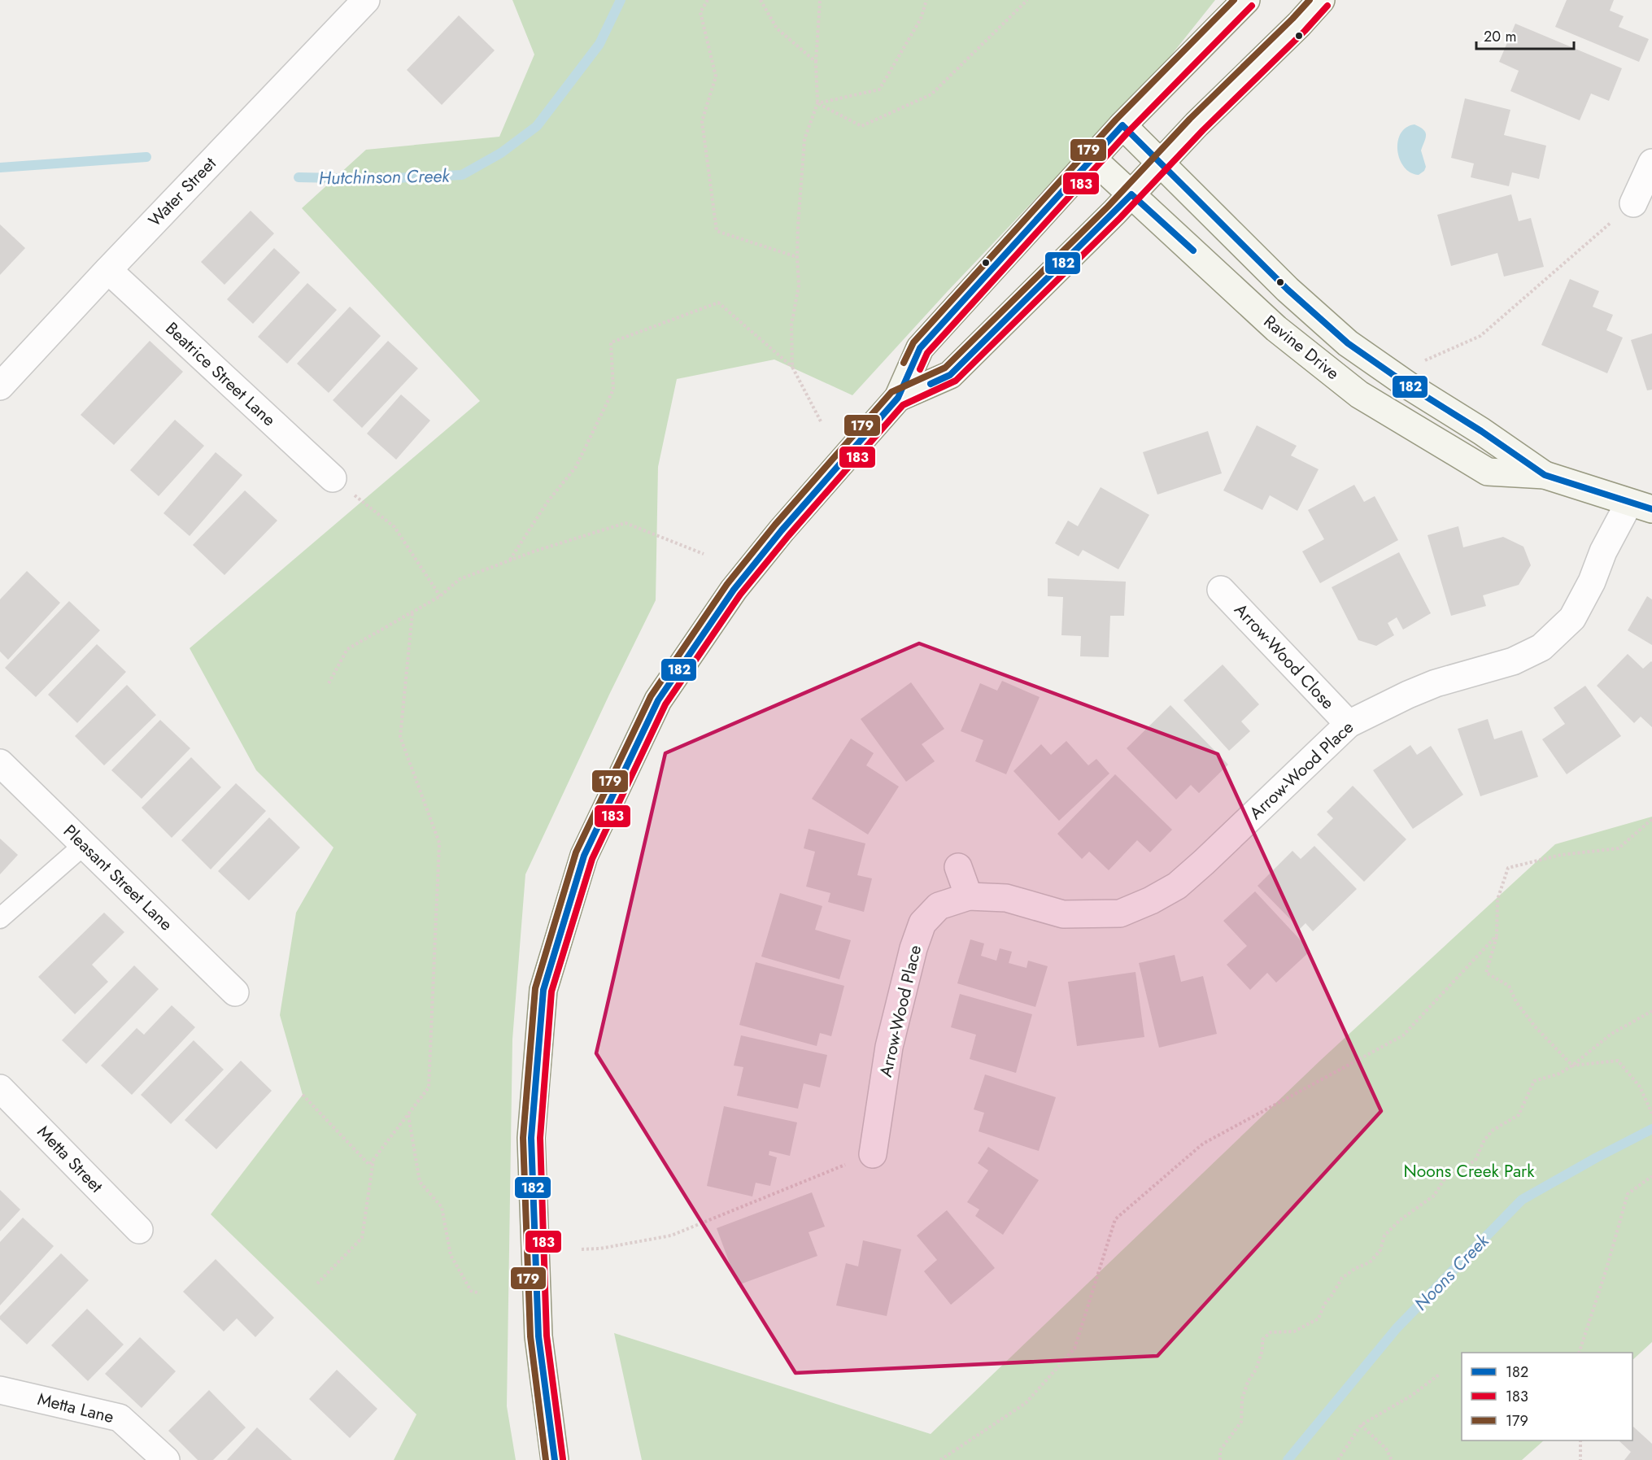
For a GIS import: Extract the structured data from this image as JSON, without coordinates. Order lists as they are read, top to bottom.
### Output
{
  "streets": {
    "main road": ["Ravine Drive"],
    "street": [
      "Water Street",
      "Beatrice Street Lane",
      "Arrow-Wood Close",
      "Arrow-Wood Place",
      "Pleasant Street Lane",
      "Metta Street",
      "Metta Lane"
    ]
  },
  "crossings": [
    ["Water Street", "Beatrice Street Lane"],
    ["Ravine Drive", "Arrow-Wood Place"],
    ["Arrow-Wood Close", "Arrow-Wood Place"]
  ],
  "water": ["Hutchinson Creek", "Noons Creek"],
  "parks": ["Noons Creek Park"],
  "lines": ["transit line 179", "transit line 183", "transit line 182"],
  "legend": ["182", "183", "179"],
  "scale_bar": "20 m"
}
